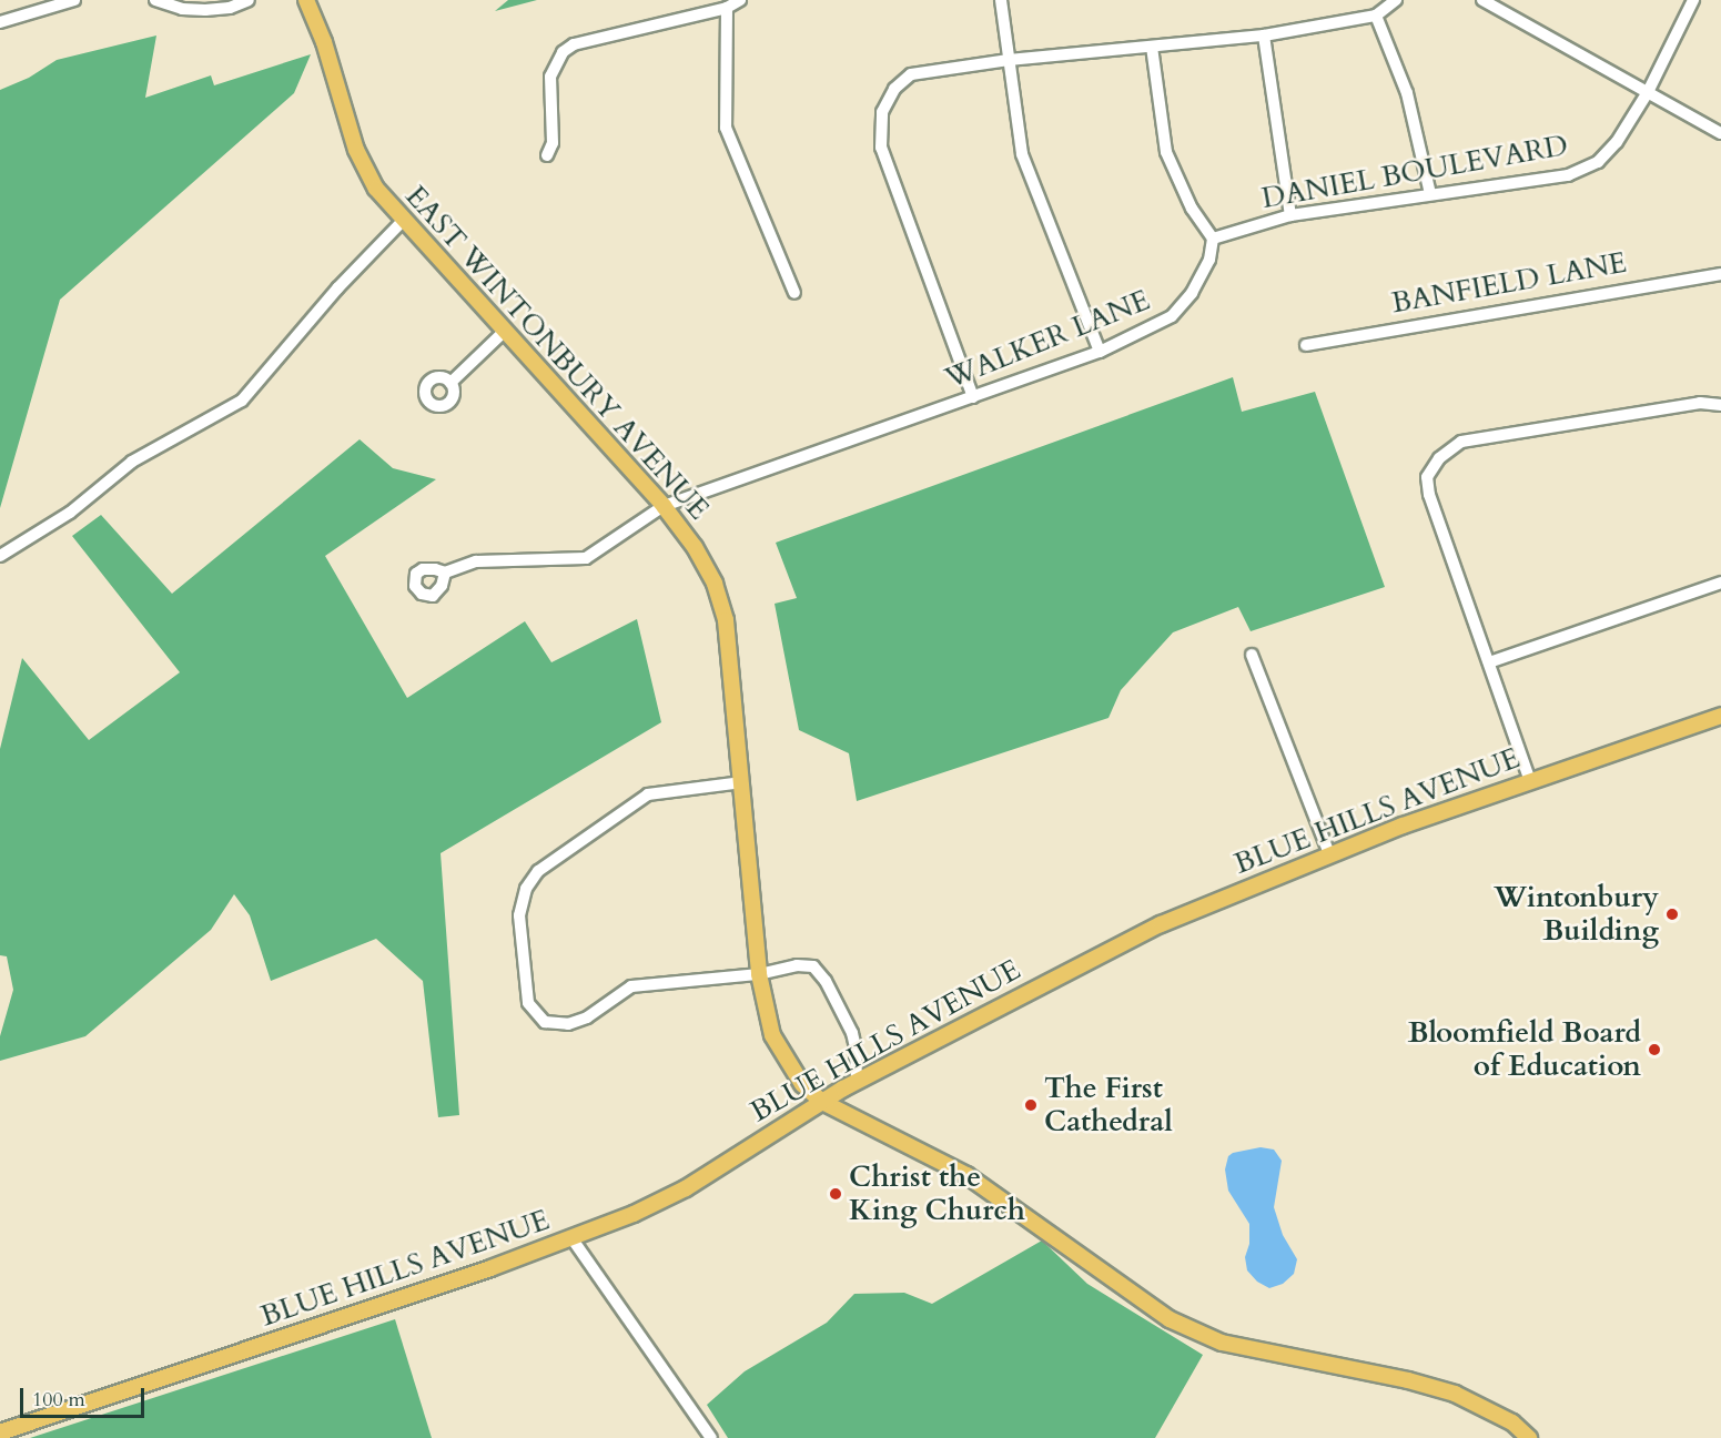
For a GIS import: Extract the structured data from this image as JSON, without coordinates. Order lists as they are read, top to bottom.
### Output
{
  "streets": {
    "main road": ["EAST WINTONBURY AVENUE", "BLUE HILLS AVENUE"],
    "street": ["DANIEL BOULEVARD", "BANFIELD LANE", "WALKER LANE"]
  },
  "crossings": [
    ["DANIEL BOULEVARD", "WALKER LANE"],
    ["WALKER LANE", "EAST WINTONBURY AVENUE"],
    ["EAST WINTONBURY AVENUE", "BLUE HILLS AVENUE"]
  ],
  "places": [
    "Wintonbury Building",
    "Bloomfield Board of Education",
    "The First Cathedral",
    "Christ the King Church"
  ],
  "scale_bar": "100 m"
}
